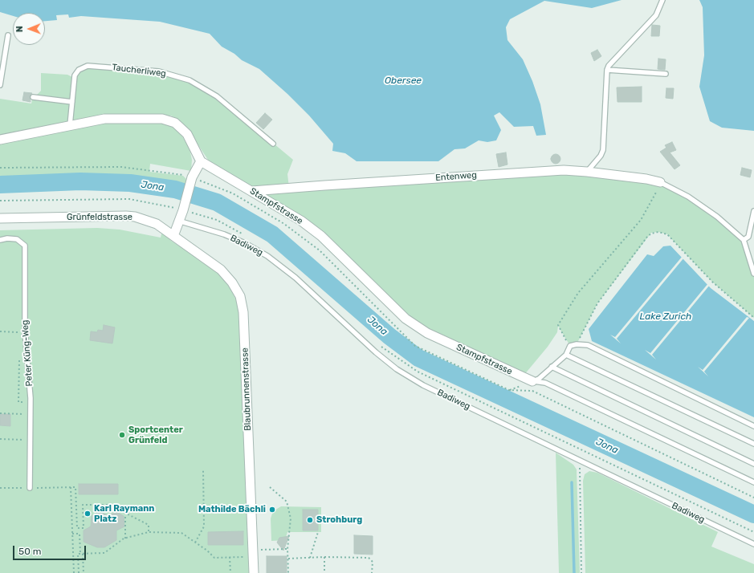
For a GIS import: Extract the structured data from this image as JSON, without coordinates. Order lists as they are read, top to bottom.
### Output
{
  "streets": {
    "street": [
      "Entenweg",
      "Stampfstrasse",
      "Grünfeldstrasse",
      "Blaubrunnenstrasse"
    ],
    "lane": ["Taucherliweg", "Badiweg", "Peter Küng-Weg"]
  },
  "crossings": [
    ["Entenweg", "Stampfstrasse"],
    ["Grünfeldstrasse", "Blaubrunnenstrasse"]
  ],
  "water": ["Obersee", "Jona", "Lake Zurich"],
  "places": [
    "Sportcenter Grünfeld",
    "Mathilde Bächli",
    "Karl Raymann Platz",
    "Strohburg"
  ],
  "scale_bar": "50 m",
  "north": "left"
}
